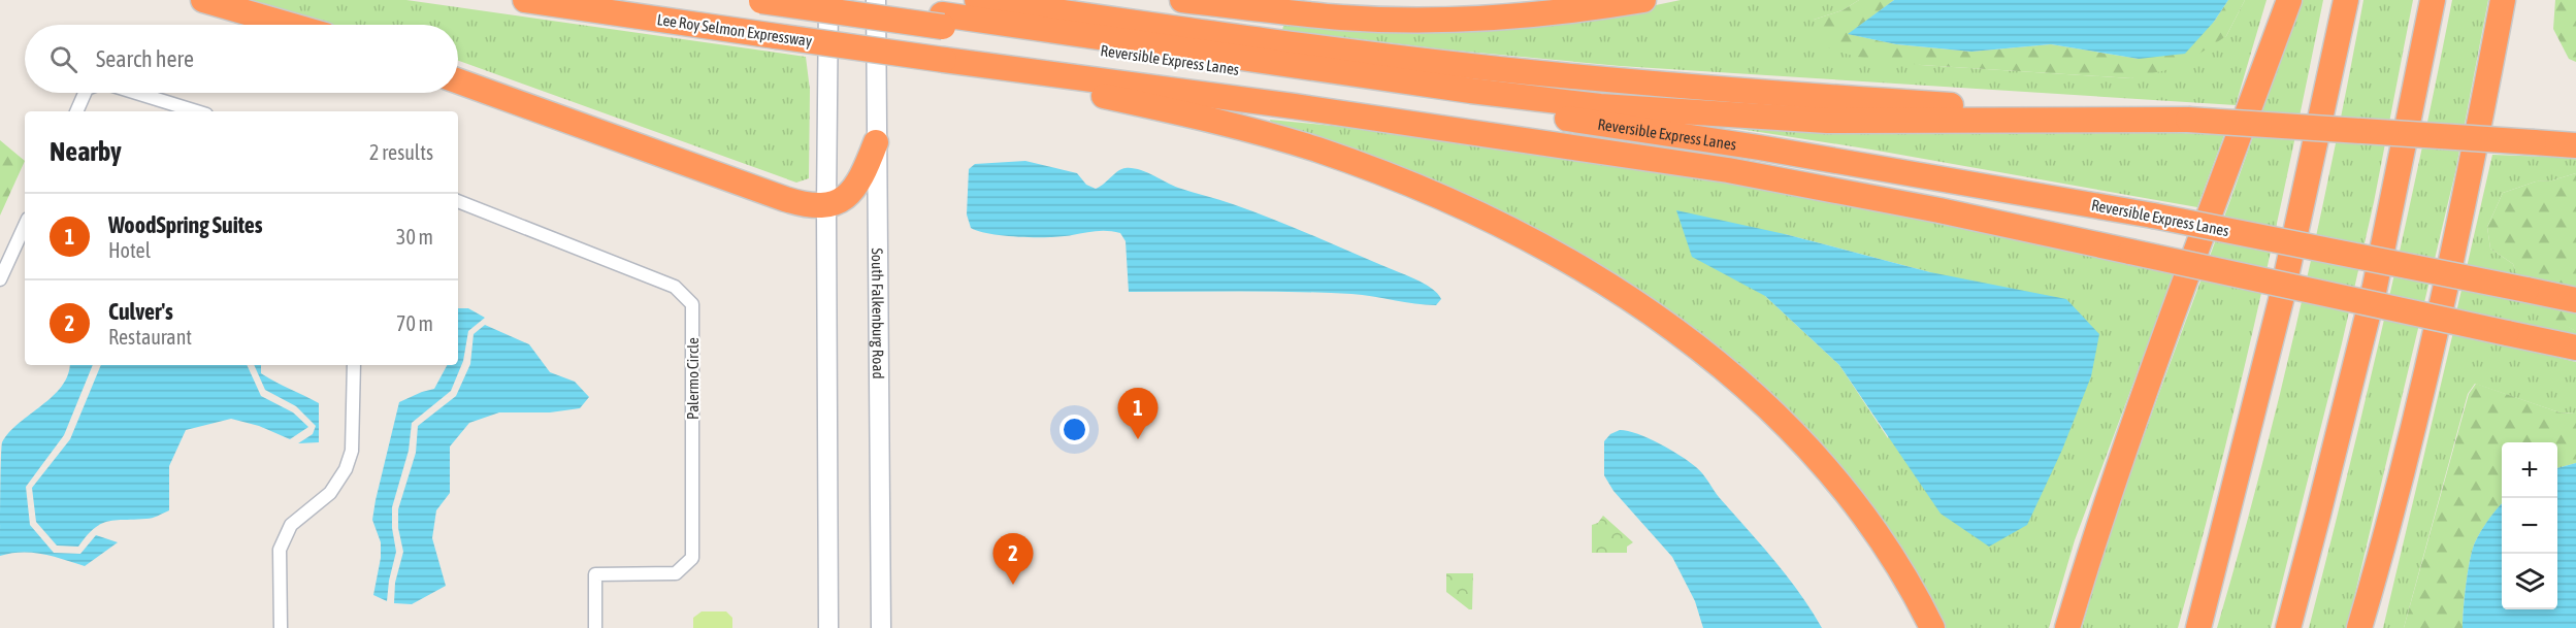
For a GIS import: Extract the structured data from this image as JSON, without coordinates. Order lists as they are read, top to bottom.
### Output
{
  "streets": {
    "highway": ["Lee Roy Selmon Expressway", "Reversible Express Lanes"],
    "street": ["South Falkenburg Road", "Palermo Circle"]
  },
  "page": {
    "search": "Search here",
    "heading": ["Nearby", "2 results"],
    "list": [
      {
        "mark": "1",
        "name": "WoodSpring Suites",
        "note": "Hotel",
        "value": "30 m"
      },
      {
        "mark": "2",
        "name": "Culver's",
        "note": "Restaurant",
        "value": "70 m"
      }
    ],
    "pins": ["1", "2"],
    "map_buttons": ["+", "−"]
  }
}
